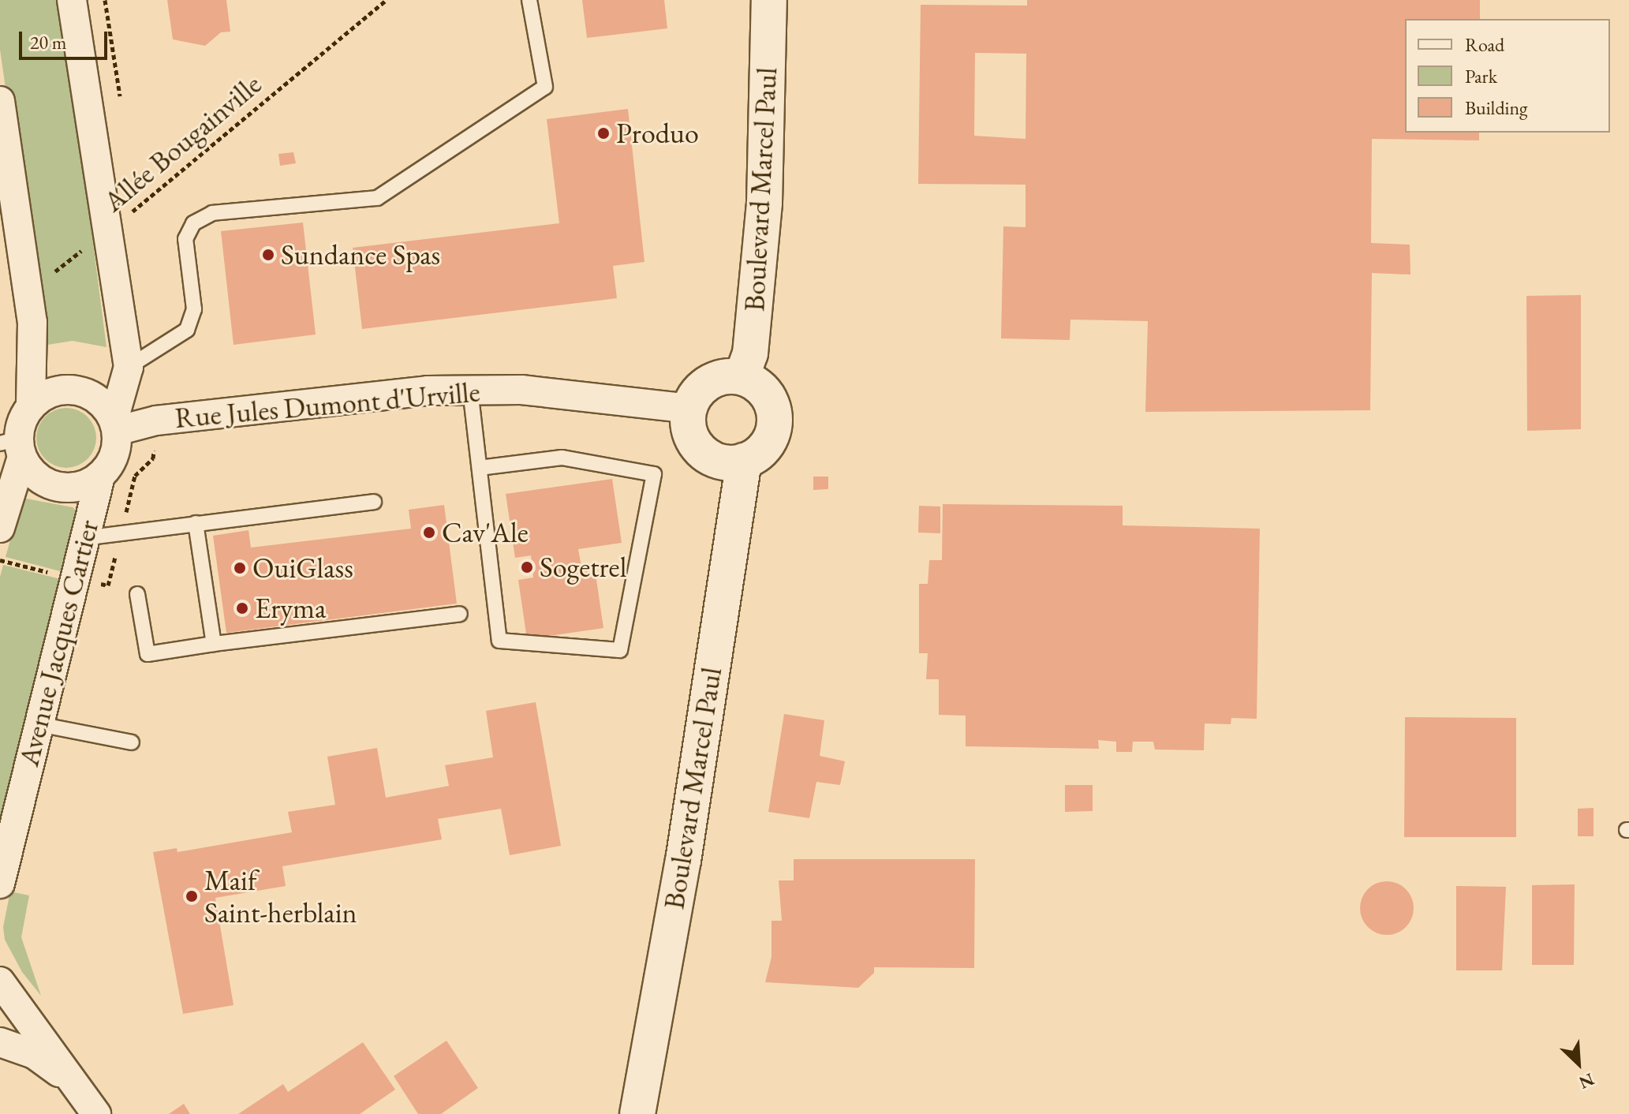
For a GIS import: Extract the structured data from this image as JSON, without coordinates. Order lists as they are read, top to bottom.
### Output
{
  "streets": {
    "street": ["Boulevard Marcel Paul", "Rue Jules Dumont d'Urville", "Avenue Jacques Cartier"],
    "path": ["Allée Bougainville"]
  },
  "crossings": [
    ["Boulevard Marcel Paul", "Rue Jules Dumont d'Urville"],
    ["Rue Jules Dumont d'Urville", "Avenue Jacques Cartier"]
  ],
  "places": [
    "Produo",
    "Sundance Spas",
    "Cav'Ale",
    "Sogetrel",
    "OuiGlass",
    "Eryma",
    "Maif Saint-herblain"
  ],
  "legend": ["Road", "Park", "Building"],
  "scale_bar": "20 m",
  "north": "bottom right"
}
